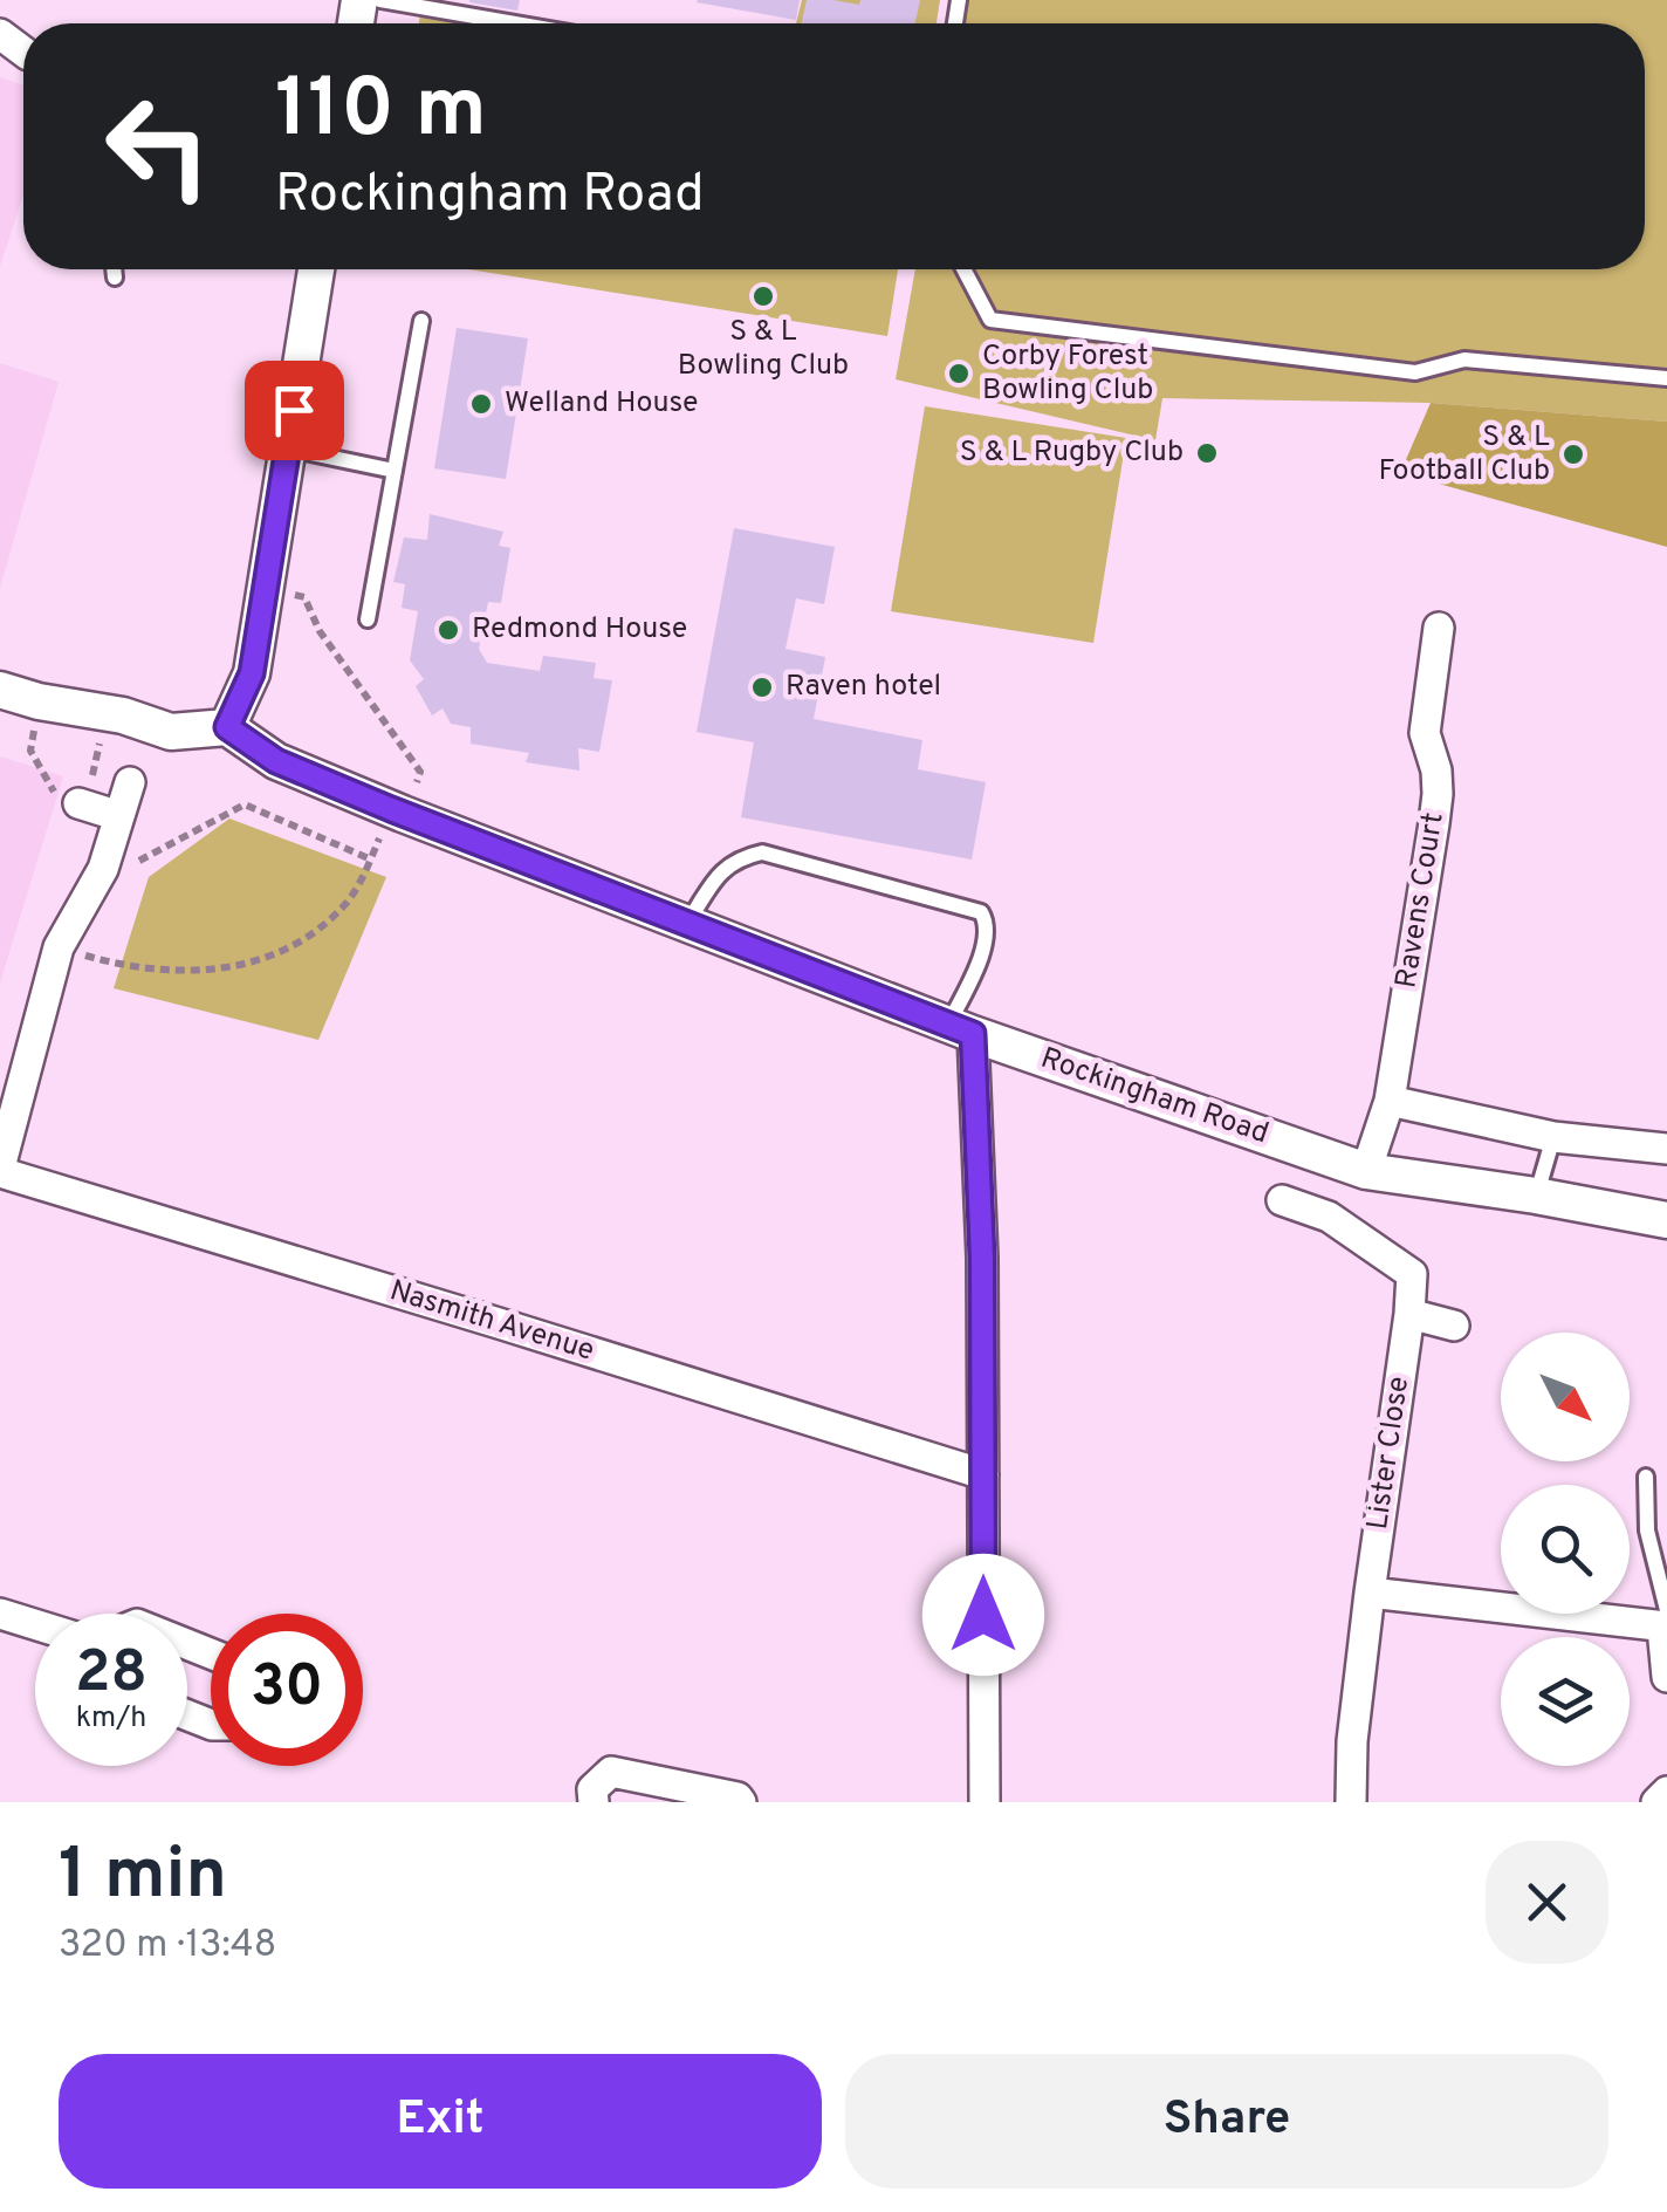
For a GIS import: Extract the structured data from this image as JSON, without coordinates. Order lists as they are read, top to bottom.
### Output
{
  "streets": {
    "street": [
      "Ravens Court",
      "Rockingham Road",
      "Nasmith Avenue",
      "Lister Close"
    ]
  },
  "crossings": [
    ["Ravens Court", "Rockingham Road"]
  ],
  "places": [
    "S & L Bowling Club",
    "Corby Forest Bowling Club",
    "Welland House",
    "S & L Rugby Club",
    "S & L Football Club",
    "Redmond House",
    "Raven hotel"
  ],
  "north": "bottom right",
  "page": {
    "turn": ["110 m", "Rockingham Road"],
    "speed": "28 km/h",
    "limit": "30",
    "heading": ["1 min", "320 m · 13:48"],
    "buttons": ["Exit", "Share"]
  }
}
